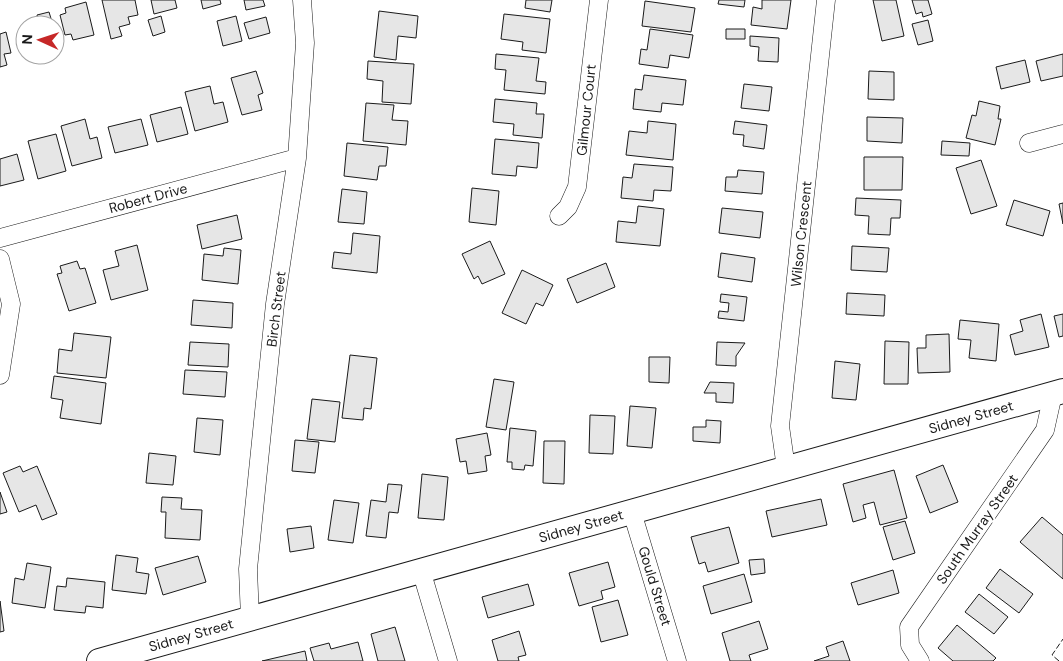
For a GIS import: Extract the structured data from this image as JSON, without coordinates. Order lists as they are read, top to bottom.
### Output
{
  "streets": {
    "main road": ["Sidney Street"],
    "street": [
      "Gilmour Court",
      "Robert Drive",
      "Wilson Crescent",
      "Birch Street",
      "South Murray Street",
      "Gould Street"
    ]
  },
  "crossings": [
    ["Robert Drive", "Birch Street"],
    ["Wilson Crescent", "Sidney Street"],
    ["Birch Street", "Sidney Street"],
    ["Sidney Street", "South Murray Street"],
    ["Sidney Street", "Gould Street"]
  ],
  "north": "left"
}
